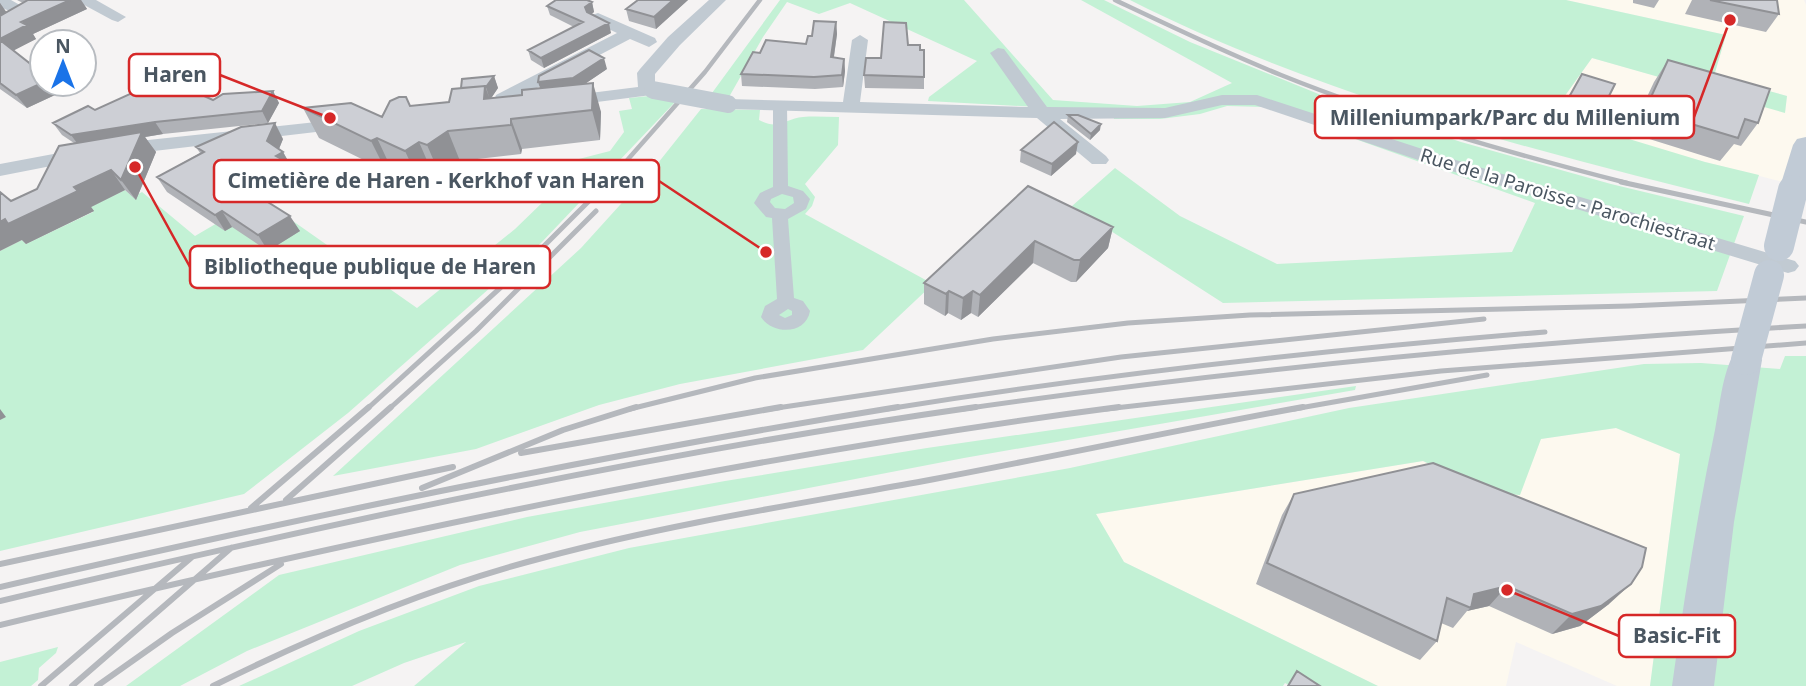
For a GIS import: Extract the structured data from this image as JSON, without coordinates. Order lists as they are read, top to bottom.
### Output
{
  "streets": {
    "street": ["Rue de la Paroisse - Parochiestraat"]
  },
  "places": [
    "Milleniumpark/Parc du Millenium",
    "Haren",
    "Bibliotheque publique de Haren",
    "Cimetière de Haren - Kerkhof van Haren",
    "Basic-Fit"
  ],
  "north": "top"
}
